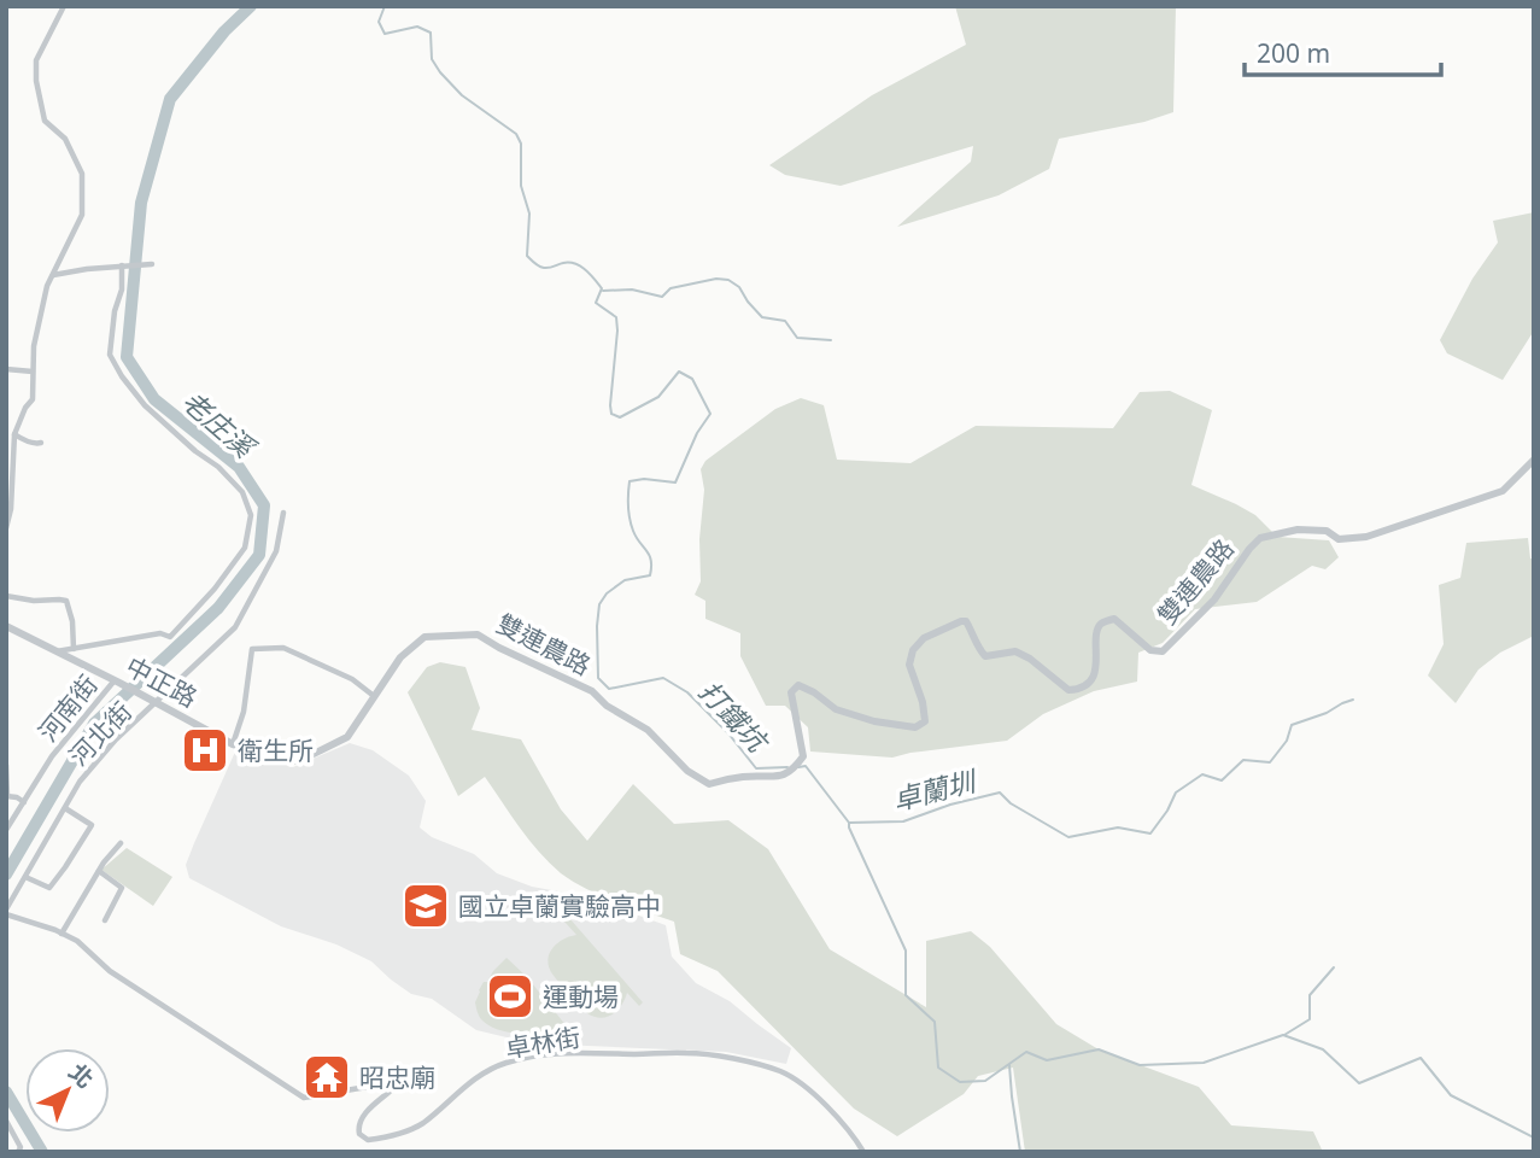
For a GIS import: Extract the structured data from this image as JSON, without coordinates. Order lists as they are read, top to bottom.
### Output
{
  "streets": {
    "street": [
      "雙連農路",
      "中正路",
      "河南街",
      "河北街",
      "卓林街"
    ]
  },
  "crossings": [
    ["雙連農路", "中正路"],
    ["中正路", "河南街"],
    ["中正路", "河北街"],
    ["河北街", "卓林街"]
  ],
  "water": ["老庄溪", "打鐵坑", "卓蘭圳"],
  "places": {
    "hospital": ["衛生所"],
    "school or university": ["國立卓蘭實驗高中"],
    "sports": ["運動場"],
    "temple": ["昭忠廟"]
  },
  "scale_bar": "200 m",
  "north": "top right"
}
